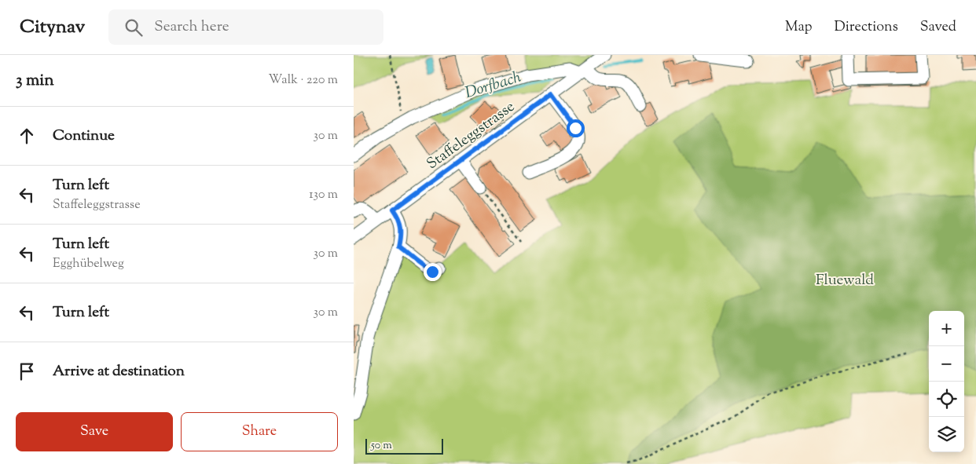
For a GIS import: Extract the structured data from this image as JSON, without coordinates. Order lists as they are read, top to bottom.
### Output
{
  "streets": {
    "street": ["Staffeleggstrasse"]
  },
  "water": ["Dorfbach"],
  "parks": ["Fluewald"],
  "scale_bar": "50 m",
  "page": {
    "header": "Citynav",
    "search": "Search here",
    "nav": ["Map", "Directions", "Saved"],
    "heading": ["3 min", "Walk · 220 m"],
    "list": [
      ["Continue", "30 m"],
      ["Turn left", "Staffeleggstrasse", "130 m"],
      ["Turn left", "Egghübelweg", "30 m"],
      ["Turn left", "30 m"],
      "Arrive at destination"
    ],
    "map_buttons": ["+", "−"],
    "buttons": ["Save", "Share"],
    "scale": "50 m"
  }
}
